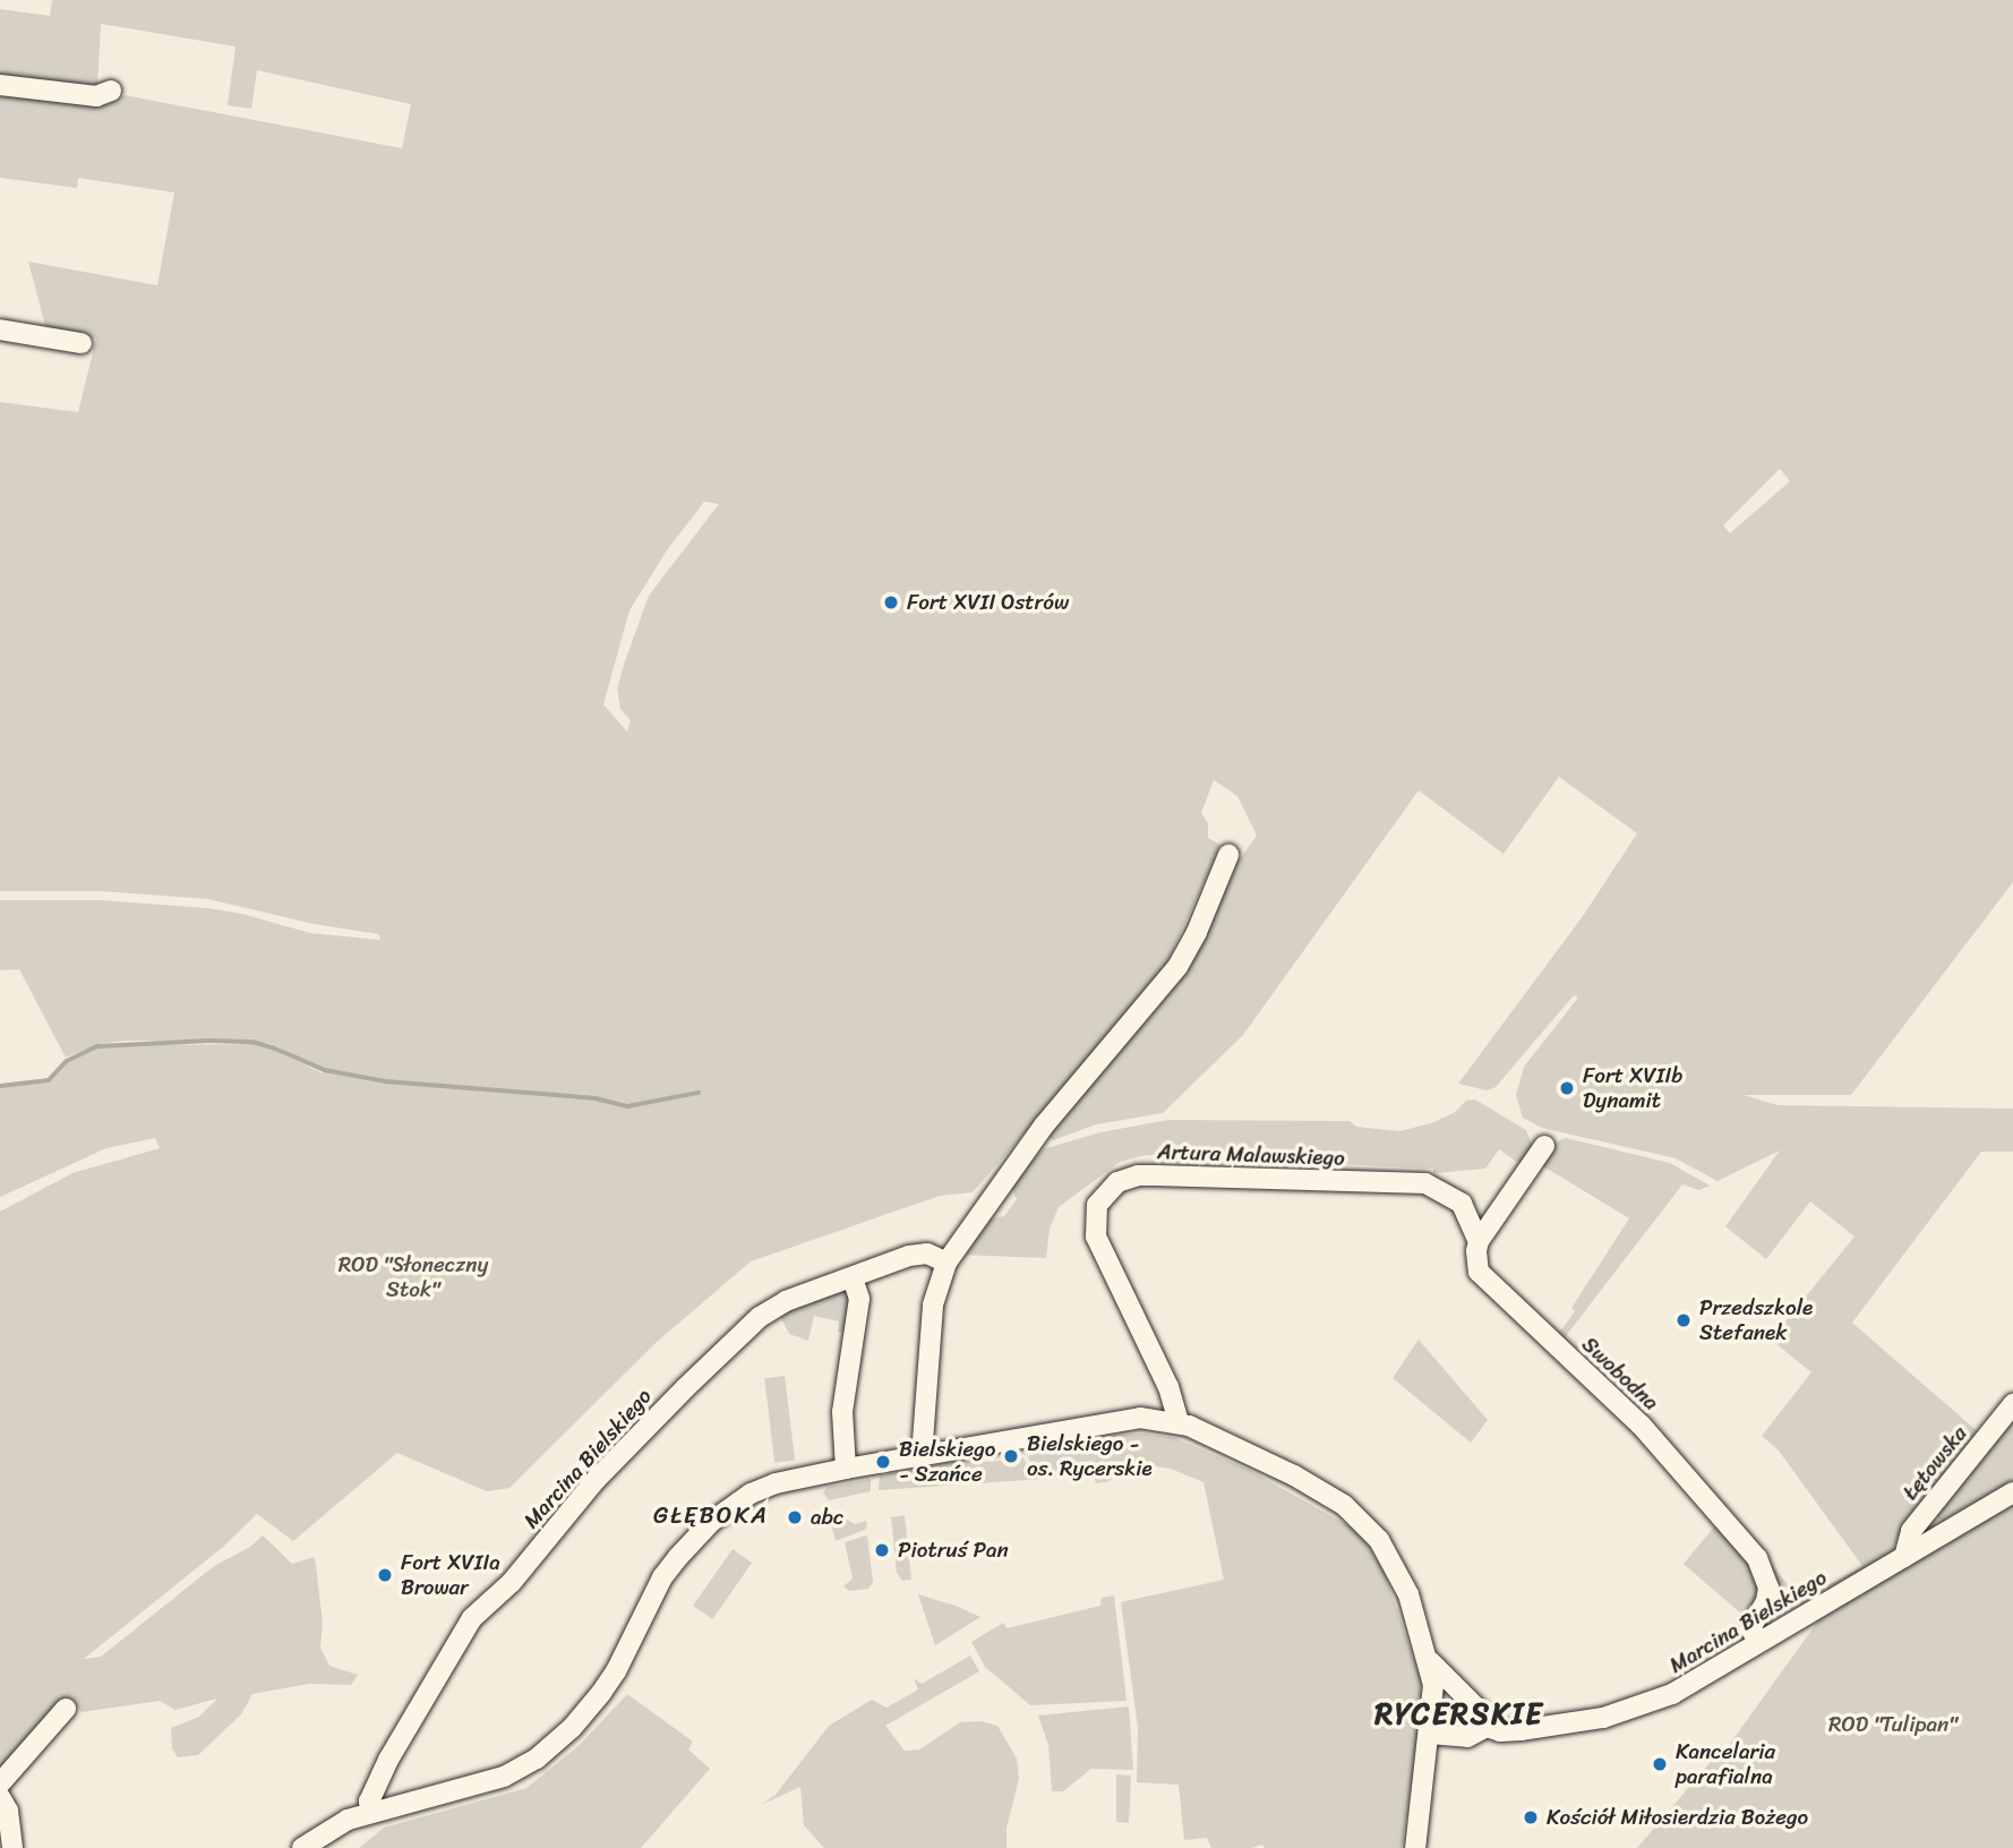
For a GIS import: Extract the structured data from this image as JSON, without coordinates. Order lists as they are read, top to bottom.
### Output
{
  "streets": {
    "street": [
      "Artura Malawskiego",
      "Swobodna",
      "Marcina Bielskiego",
      "Łętowska"
    ]
  },
  "crossings": [
    ["Artura Malawskiego", "Swobodna"],
    ["Swobodna", "Marcina Bielskiego"],
    ["Marcina Bielskiego", "Łętowska"]
  ],
  "districts": ["GŁĘBOKA", "RYCERSKIE"],
  "parks": ["ROD \"Słoneczny Stok\"", "ROD \"Tulipan\""],
  "places": [
    "Fort XVII Ostrów",
    "Fort XVIIb Dynamit",
    "Przedszkole Stefanek",
    "Bielskiego - os. Rycerskie",
    "Bielskiego - Szańce",
    "abc",
    "Piotruś Pan",
    "Fort XVIIa Browar",
    "Kancelaria parafialna",
    "Kościół Miłosierdzia Bożego"
  ]
}
